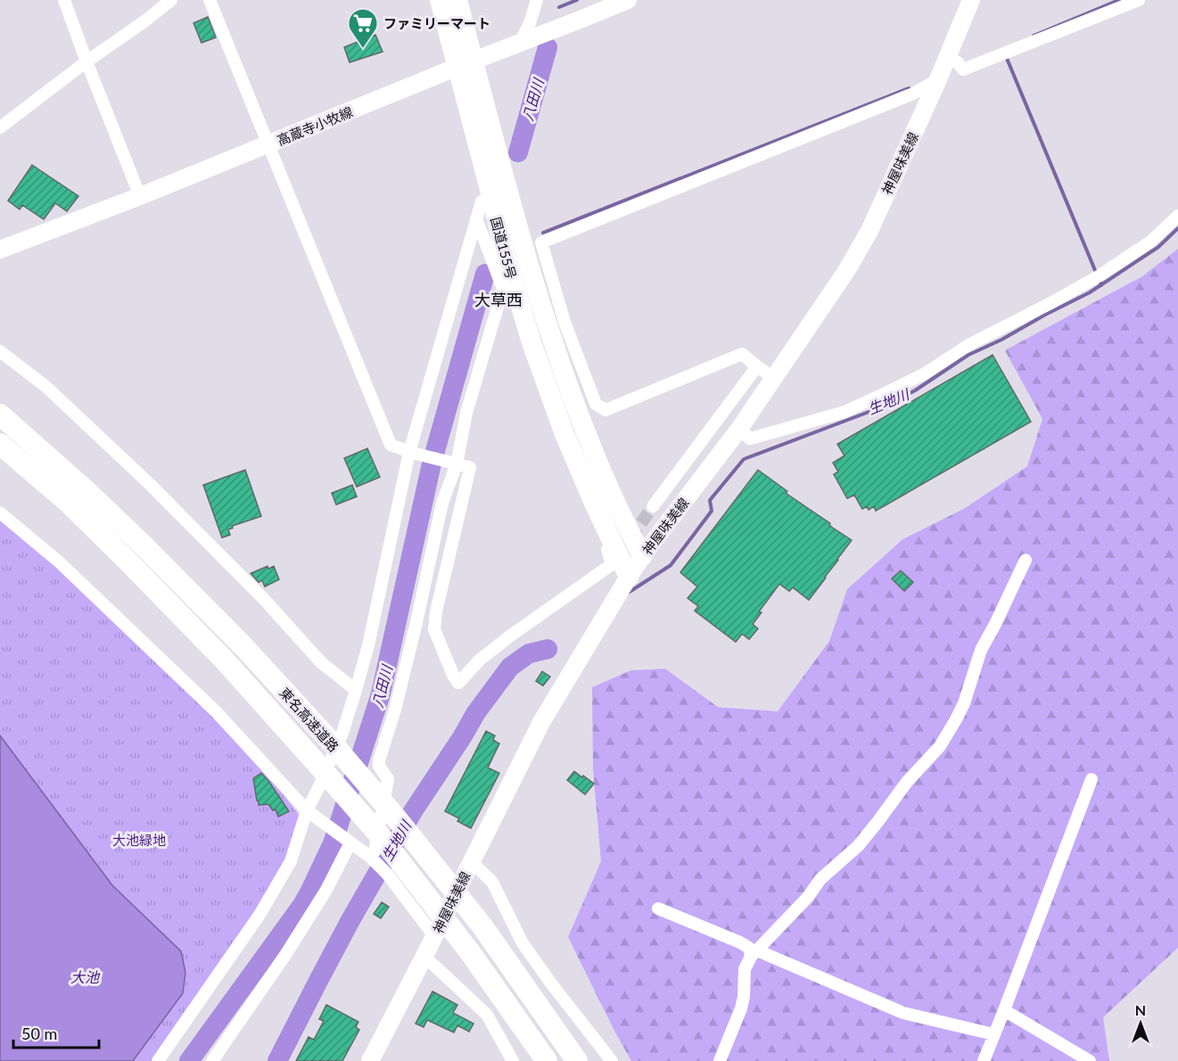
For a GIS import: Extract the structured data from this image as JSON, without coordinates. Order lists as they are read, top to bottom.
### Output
{
  "streets": {
    "highway": ["国道155号", "東名高速道路"],
    "main road": ["高蔵寺小牧線", "神屋味美線"]
  },
  "crossings": [
    ["高蔵寺小牧線", "国道155号"],
    ["神屋味美線", "国道155号"]
  ],
  "districts": ["大草西"],
  "water": ["八田川", "生地川", "大池"],
  "parks": ["大池緑地"],
  "places": {
    "supermarket": ["ファミリーマート"]
  },
  "scale_bar": "50 m",
  "north": "top"
}
